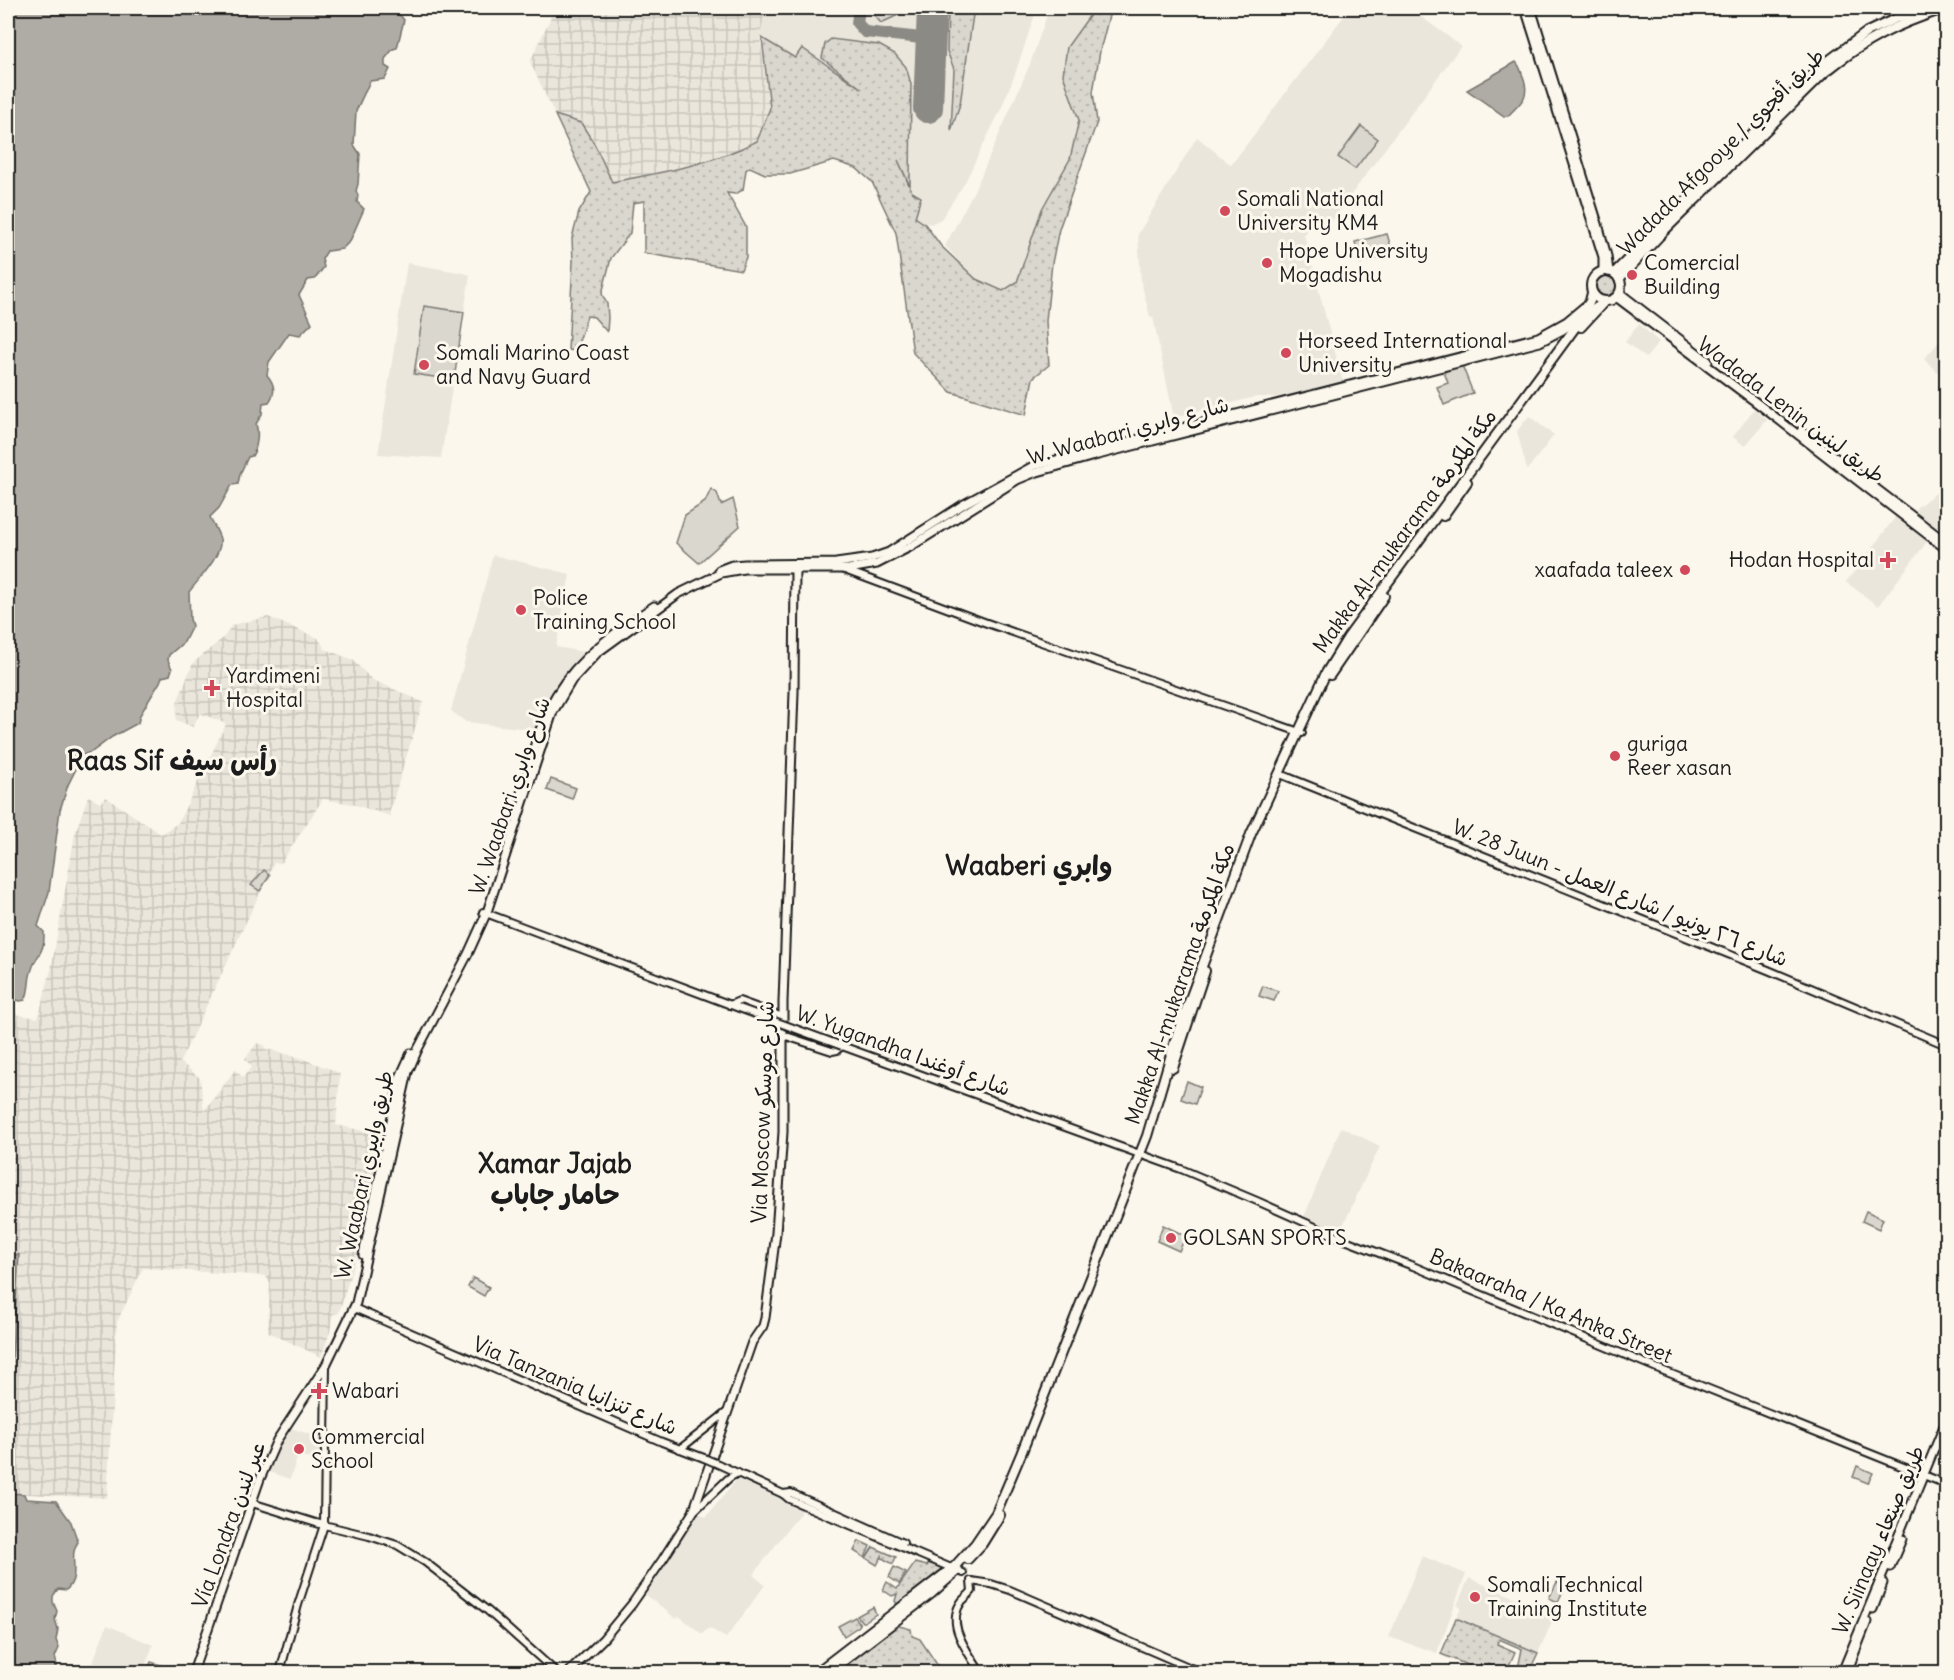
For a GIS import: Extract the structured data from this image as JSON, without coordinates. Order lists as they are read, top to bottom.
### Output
{
  "streets": {
    "highway": ["Wadada Afgooye / طريق أفجوي", "Makka Al-mukarama مكة المكرمة"],
    "main road": [
      "Wadada Lenin طريق لينين",
      "W. Waabari شارع وابري",
      "Via Moscow شارع موسكو",
      "W. Waabari طريق وابيري",
      "Vía Londra عبر لندن",
      "W. Siinaay طريق صنعاء"
    ],
    "street": [
      "W. 28 Juun - شارع ٢٦ يونيو / شارع العمل",
      "W. Yugandha شارع أوغندا",
      "Bakaaraha / Ka Anka Street",
      "Via Tanzania شارع تنزانيا"
    ]
  },
  "crossings": [
    ["Wadada Afgooye / طريق أفجوي", "Wadada Lenin طريق لينين"],
    ["Wadada Afgooye / طريق أفجوي", "W. Waabari شارع وابري"],
    ["Wadada Afgooye / طريق أفجوي", "Makka Al-mukarama مكة المكرمة"],
    ["Wadada Lenin طريق لينين", "W. Waabari شارع وابري"],
    ["Wadada Lenin طريق لينين", "Makka Al-mukarama مكة المكرمة"],
    ["W. Waabari شارع وابري", "Makka Al-mukarama مكة المكرمة"],
    ["W. Waabari شارع وابري", "W. Yugandha شارع أوغندا"],
    ["W. Waabari شارع وابري", "Via Moscow شارع موسكو"],
    ["W. Waabari شارع وابري", "W. Waabari طريق وابيري"],
    ["W. Waabari شارع وابري", "Via Tanzania شارع تنزانيا"],
    ["W. Waabari شارع وابري", "Vía Londra عبر لندن"],
    ["Makka Al-mukarama مكة المكرمة", "W. 28 Juun - شارع ٢٦ يونيو / شارع العمل"],
    ["Makka Al-mukarama مكة المكرمة", "W. Yugandha شارع أوغندا"],
    ["Makka Al-mukarama مكة المكرمة", "Bakaaraha / Ka Anka Street"],
    ["Makka Al-mukarama مكة المكرمة", "Via Tanzania شارع تنزانيا"],
    ["W. Yugandha شارع أوغندا", "W. Waabari طريق وابيري"],
    ["W. Yugandha شارع أوغندا", "Bakaaraha / Ka Anka Street"],
    ["W. Waabari طريق وابيري", "Vía Londra عبر لندن"],
    ["Bakaaraha / Ka Anka Street", "W. Siinaay طريق صنعاء"]
  ],
  "districts": ["Raas Sif رأس سيف", "Waaberi وابري", "Xamar Jajab حامار جاباب"],
  "places": {
    "other": [
      "Somali National University KM4",
      "Hope University Mogadishu",
      "Comercial Building",
      "Horseed International University",
      "Somali Marino Coast and Navy Guard",
      "xaafada taleex",
      "Police Training School",
      "guriga Reer xasan",
      "GOLSAN SPORTS",
      "Commercial School",
      "Somali Technical Training Institute"
    ],
    "health": ["Hodan Hospital", "Yardimeni Hospital", "Wabari"]
  }
}
